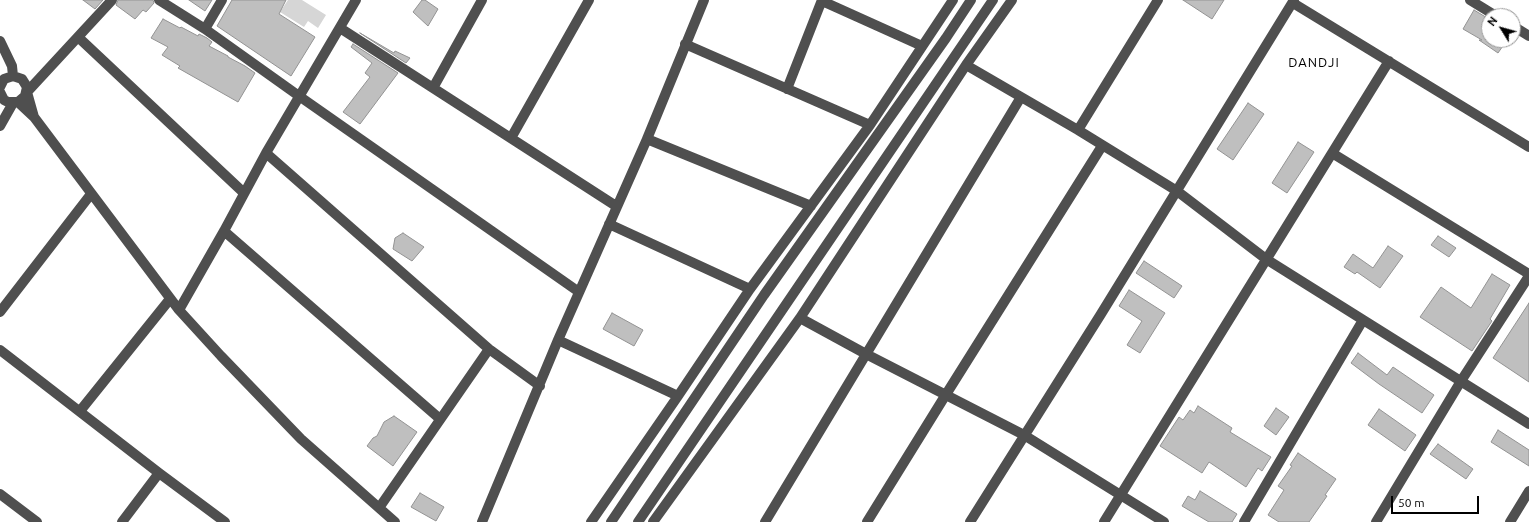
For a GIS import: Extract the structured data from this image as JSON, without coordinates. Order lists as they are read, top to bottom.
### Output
{
  "districts": ["DANDJI"],
  "scale_bar": "50 m",
  "north": "top left"
}
